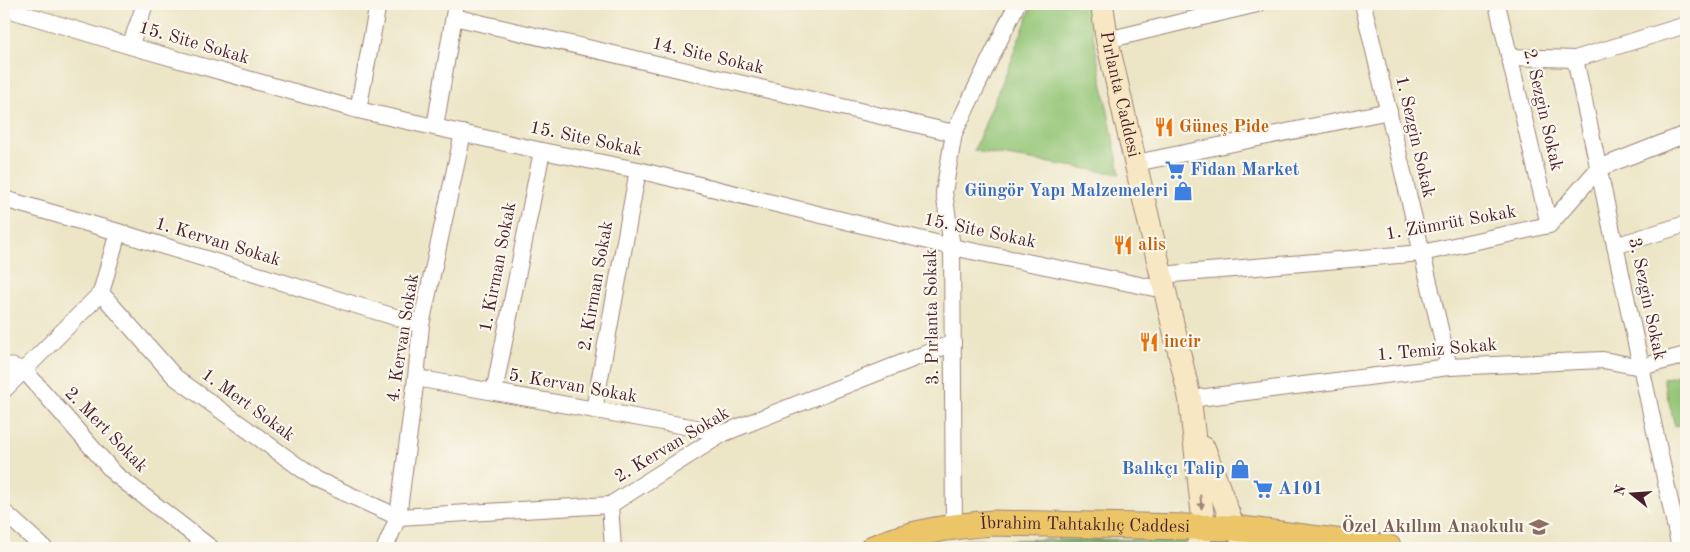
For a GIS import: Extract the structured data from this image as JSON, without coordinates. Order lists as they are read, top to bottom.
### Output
{
  "streets": {
    "main road": ["İbrahim Tahtakılıç Caddesi"],
    "street": [
      "15. Site Sokak",
      "14. Site Sokak",
      "Pırlanta Caddesi",
      "2. Sezgin Sokak",
      "1. Sezgin Sokak",
      "1. Zümrüt Sokak",
      "1. Kervan Sokak",
      "1. Kirman Sokak",
      "2. Kirman Sokak",
      "3. Sezgin Sokak",
      "3. Pırlanta Sokak",
      "4. Kervan Sokak",
      "1. Temiz Sokak",
      "5. Kervan Sokak",
      "1. Mert Sokak",
      "2. Mert Sokak",
      "2. Kervan Sokak"
    ]
  },
  "crossings": [
    ["15. Site Sokak", "Pırlanta Caddesi"],
    ["15. Site Sokak", "1. Zümrüt Sokak"],
    ["15. Site Sokak", "1. Kirman Sokak"],
    ["15. Site Sokak", "2. Kirman Sokak"],
    ["15. Site Sokak", "3. Pırlanta Sokak"],
    ["15. Site Sokak", "4. Kervan Sokak"],
    ["14. Site Sokak", "3. Pırlanta Sokak"],
    ["Pırlanta Caddesi", "1. Zümrüt Sokak"],
    ["Pırlanta Caddesi", "1. Temiz Sokak"],
    ["Pırlanta Caddesi", "İbrahim Tahtakılıç Caddesi"],
    ["2. Sezgin Sokak", "1. Zümrüt Sokak"],
    ["1. Sezgin Sokak", "1. Zümrüt Sokak"],
    ["1. Sezgin Sokak", "1. Temiz Sokak"],
    ["1. Kervan Sokak", "4. Kervan Sokak"],
    ["1. Kirman Sokak", "5. Kervan Sokak"],
    ["2. Kirman Sokak", "5. Kervan Sokak"],
    ["3. Sezgin Sokak", "1. Temiz Sokak"],
    ["3. Pırlanta Sokak", "2. Kervan Sokak"],
    ["3. Pırlanta Sokak", "İbrahim Tahtakılıç Caddesi"],
    ["4. Kervan Sokak", "5. Kervan Sokak"],
    ["4. Kervan Sokak", "1. Mert Sokak"],
    ["4. Kervan Sokak", "2. Kervan Sokak"],
    ["5. Kervan Sokak", "2. Kervan Sokak"],
    ["1. Mert Sokak", "2. Kervan Sokak"]
  ],
  "places": {
    "restaurant": ["Güneş Pide", "alis", "incir"],
    "supermarket": ["Fidan Market", "A101"],
    "shop": ["Güngör Yapı Malzemeleri", "Balıkçı Talip"],
    "school or university": ["Özel Akıllım Anaokulu"]
  },
  "north": "left"
}
